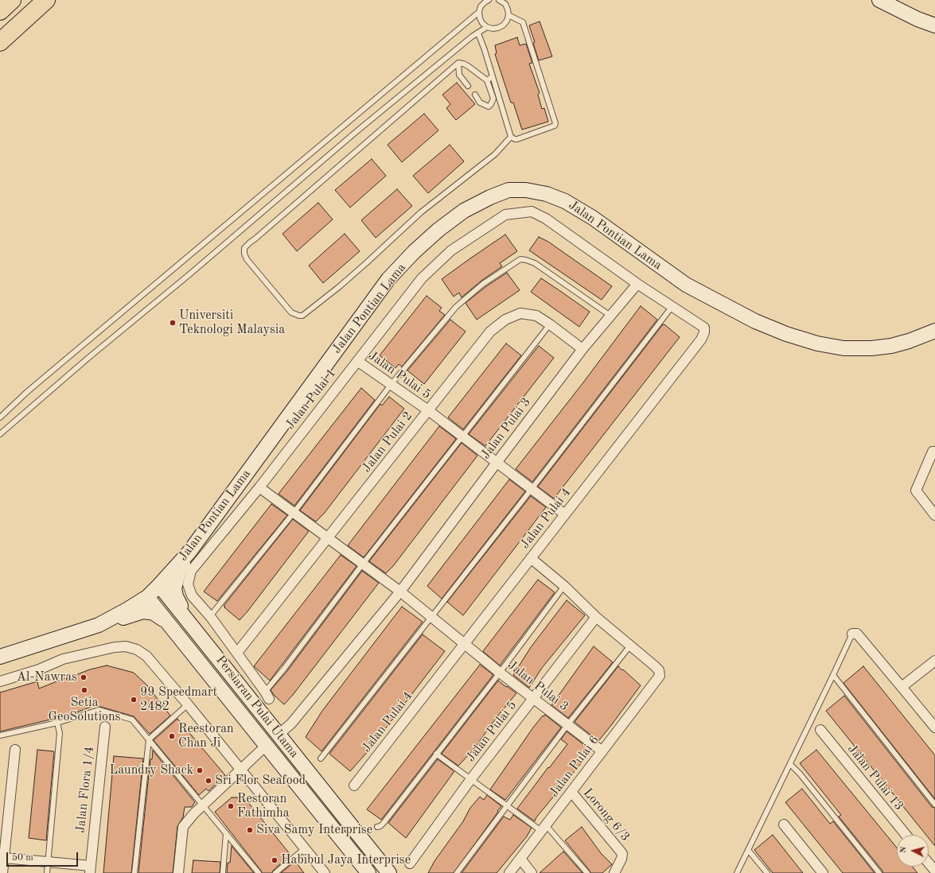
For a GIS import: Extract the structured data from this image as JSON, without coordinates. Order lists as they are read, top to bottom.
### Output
{
  "streets": {
    "street": [
      "Jalan Pontian Lama",
      "Jalan Pulai 5",
      "Jalan Pulai 1",
      "Jalan Pulai 3",
      "Jalan Pulai 2",
      "Jalan Pulai 4",
      "Persiaran Pulai Utama",
      "Jalan Pulai 6",
      "Jalan Pulai 13",
      "Jalan Flora 1/4",
      "Lorong 6/3"
    ]
  },
  "crossings": [
    ["Jalan Pontian Lama", "Persiaran Pulai Utama"],
    ["Jalan Pulai 5", "Jalan Pulai 1"],
    ["Jalan Pulai 5", "Jalan Pulai 3"],
    ["Jalan Pulai 5", "Jalan Pulai 2"],
    ["Jalan Pulai 5", "Jalan Pulai 4"],
    ["Jalan Pulai 1", "Jalan Pulai 3"],
    ["Jalan Pulai 1", "Jalan Pulai 2"],
    ["Jalan Pulai 1", "Jalan Pulai 4"],
    ["Jalan Pulai 3", "Jalan Pulai 2"],
    ["Jalan Pulai 3", "Jalan Pulai 4"],
    ["Jalan Pulai 3", "Persiaran Pulai Utama"],
    ["Jalan Pulai 3", "Jalan Pulai 6"],
    ["Jalan Pulai 6", "Lorong 6/3"]
  ],
  "places": [
    "Universiti Teknologi Malaysia",
    "Al-Nawras",
    "Setia GeoSolutions",
    "99 Speedmart 2482",
    "Reestoran Chan Ji",
    "Laundry Shack",
    "Sri Flor Seafood",
    "Restoran Fathimha",
    "Siva Samy Interprise",
    "Habibul Jaya Interprise"
  ],
  "scale_bar": "50 m",
  "north": "left"
}
